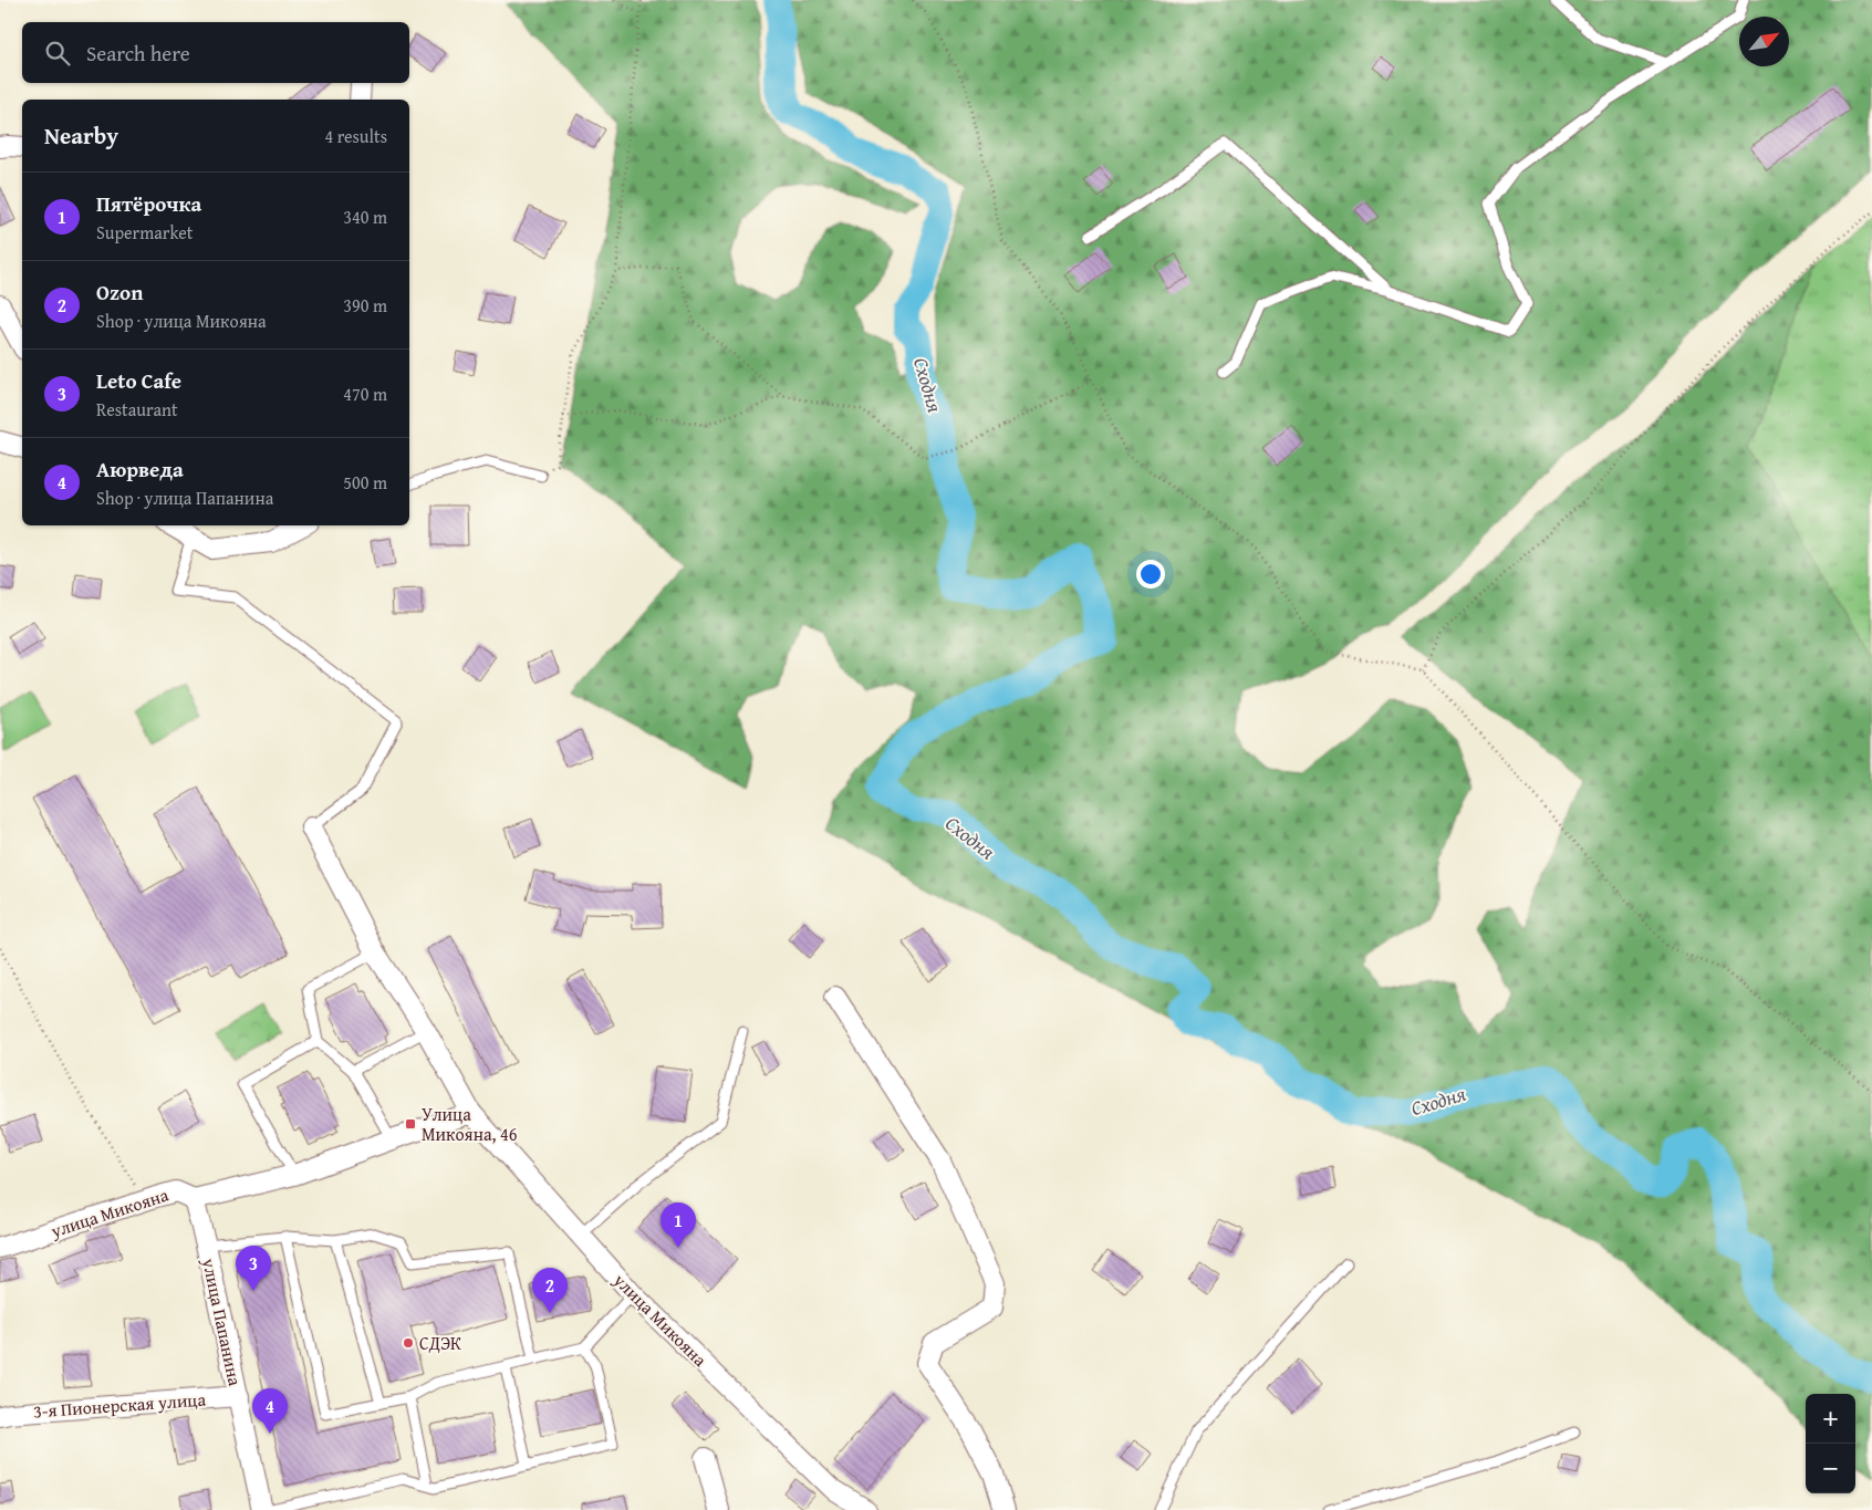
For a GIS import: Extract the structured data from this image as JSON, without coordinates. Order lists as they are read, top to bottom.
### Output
{
  "streets": {
    "street": ["улица Микояна", "улица Папанина", "3-я Пионерская улица"]
  },
  "crossings": [
    ["улица Микояна", "улица Папанина"],
    ["улица Папанина", "3-я Пионерская улица"]
  ],
  "water": ["Сходня"],
  "places": {
    "transit": ["Улица Микояна, 46"],
    "other": ["СДЭК"]
  },
  "north": "top right",
  "page": {
    "search": "Search here",
    "heading": ["Nearby", "4 results"],
    "list": [
      {
        "mark": "1",
        "name": "Пятёрочка",
        "note": "Supermarket",
        "value": "340 m"
      },
      {
        "mark": "2",
        "name": "Ozon",
        "note": "Shop · улица Микояна",
        "value": "390 m"
      },
      {
        "mark": "3",
        "name": "Leto Cafe",
        "note": "Restaurant",
        "value": "470 m"
      },
      {
        "mark": "4",
        "name": "Аюрведа",
        "note": "Shop · улица Папанина",
        "value": "500 m"
      }
    ],
    "pins": [
      "1",
      "3",
      "2",
      "4"
    ],
    "map_buttons": ["+", "−"]
  }
}
